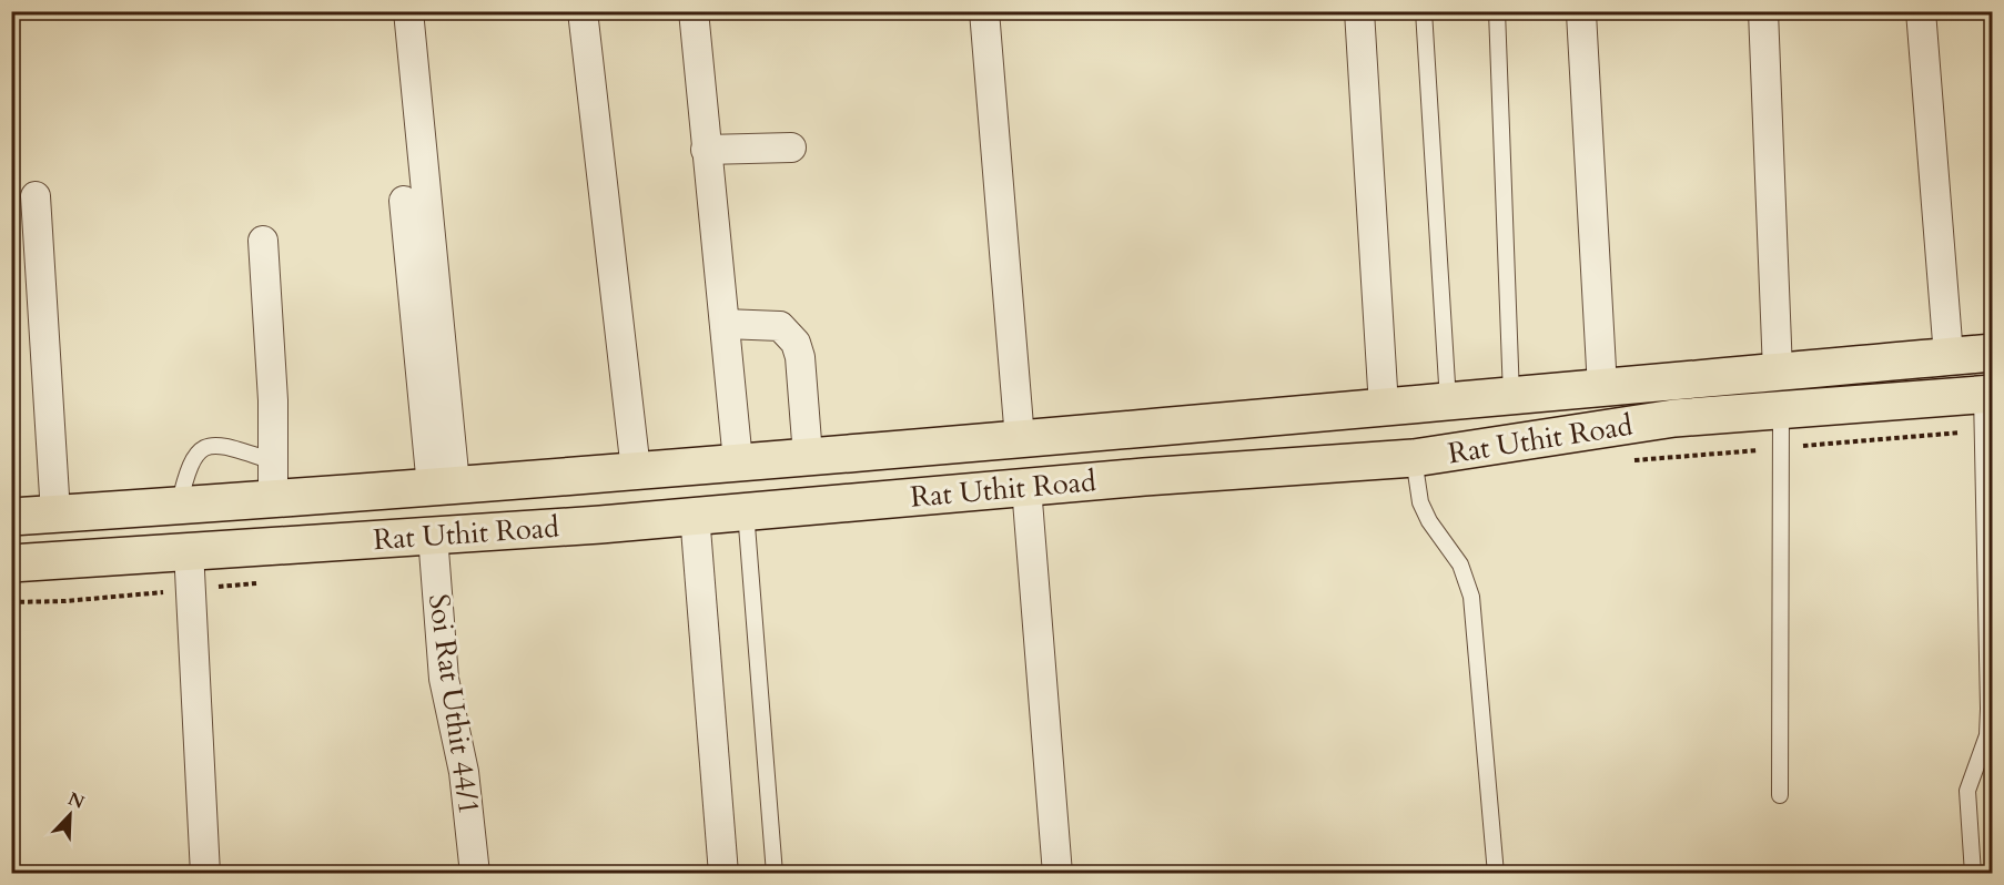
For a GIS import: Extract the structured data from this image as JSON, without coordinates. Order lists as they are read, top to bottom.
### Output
{
  "streets": {
    "main road": ["Rat Uthit Road"],
    "street": ["Soi Rat Uthit 44/1"]
  },
  "crossings": [
    ["Rat Uthit Road", "Soi Rat Uthit 44/1"]
  ],
  "north": "top right"
}
